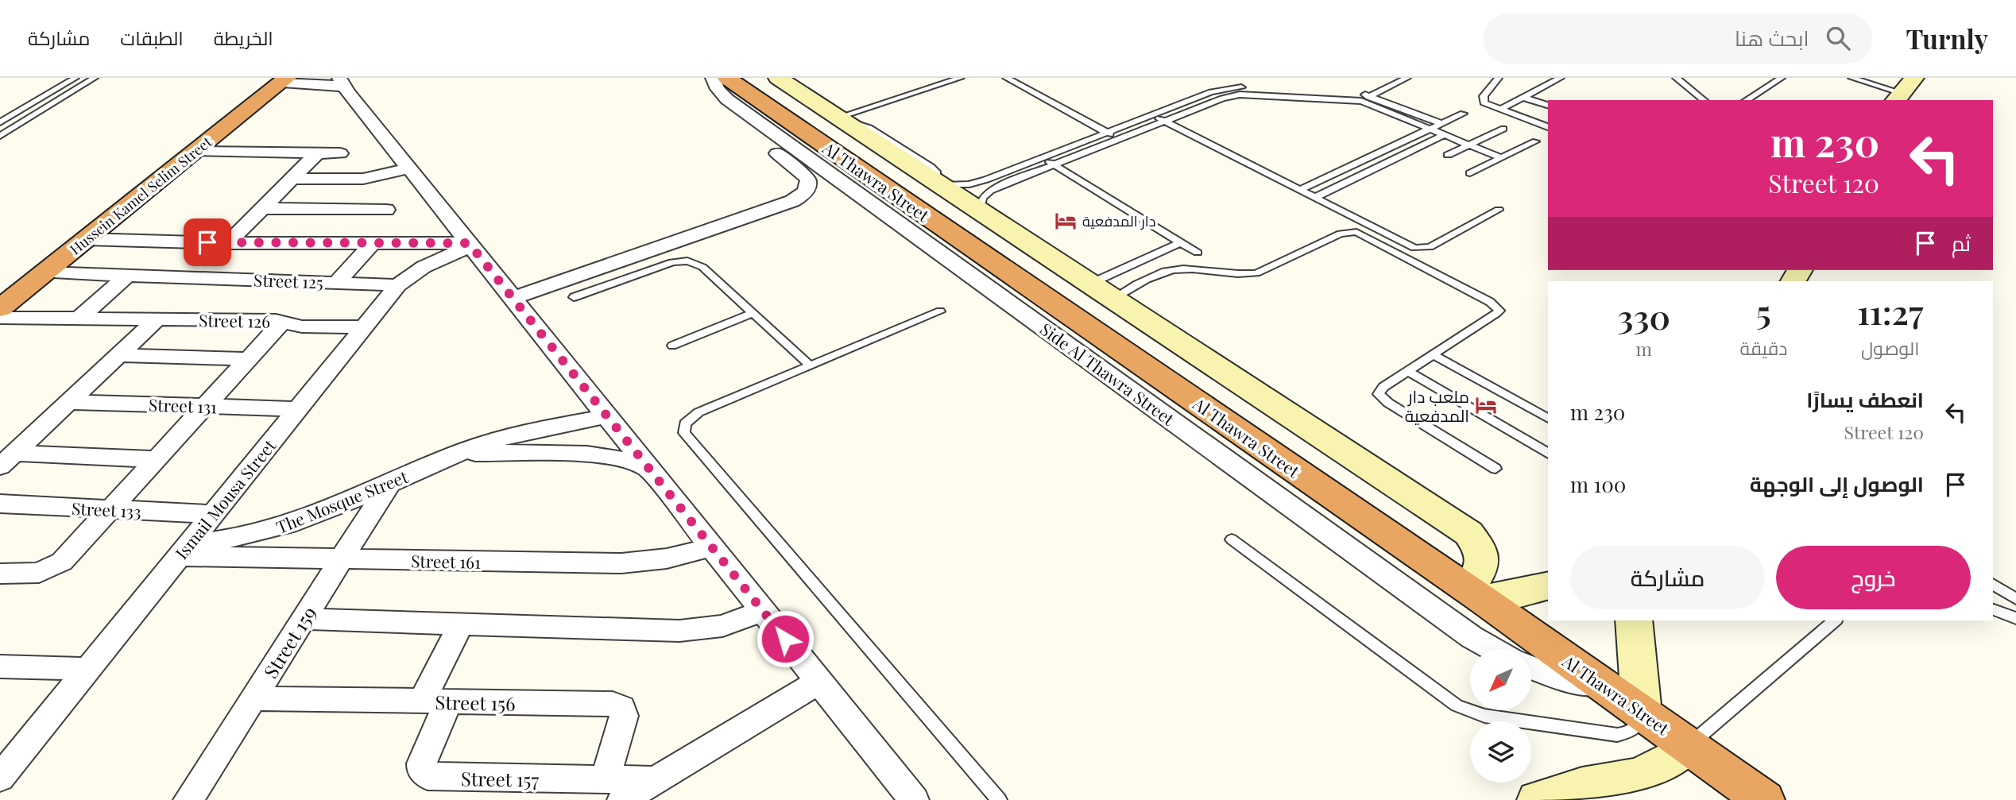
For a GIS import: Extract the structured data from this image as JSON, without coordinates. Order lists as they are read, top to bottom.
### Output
{
  "streets": {
    "highway": ["Al Thawra Street", "Hussein Kamel Selim Street"],
    "street": [
      "Street 125",
      "Street 126",
      "Side Al Thawra Street",
      "Street 131",
      "Ismail Mousa Street",
      "The Mosque Street",
      "Street 133",
      "Street 161",
      "Street 159",
      "Street 156",
      "Street 157"
    ]
  },
  "crossings": [
    ["Al Thawra Street", "Side Al Thawra Street"],
    ["Hussein Kamel Selim Street", "Street 125"],
    ["Street 125", "Ismail Mousa Street"],
    ["Street 126", "Ismail Mousa Street"],
    ["Street 131", "Ismail Mousa Street"],
    ["Ismail Mousa Street", "The Mosque Street"],
    ["Ismail Mousa Street", "Street 133"],
    ["Ismail Mousa Street", "Street 161"],
    ["The Mosque Street", "Street 161"],
    ["The Mosque Street", "Street 159"],
    ["Street 161", "Street 159"],
    ["Street 159", "Street 156"],
    ["Street 156", "Street 157"]
  ],
  "places": {
    "hotel": ["دار المدفعية", "ملعب دار المدفعية"]
  },
  "north": "bottom left",
  "page": {
    "header": "Turnly",
    "search": "ابحث هنا",
    "nav": ["الخريطة", "الطبقات", "مشاركة"],
    "turn": ["230 m", "Street 120"],
    "then": "ثم",
    "eta": [
      "11:27",
      "الوصول",
      "5",
      "دقيقة",
      "330",
      "m"
    ],
    "list": [
      {
        "name": "انعطف يسارًا",
        "note": "Street 120",
        "value": "230 m"
      },
      {
        "name": "الوصول إلى الوجهة",
        "value": "100 m"
      }
    ],
    "buttons": ["خروج", "مشاركة"]
  }
}
